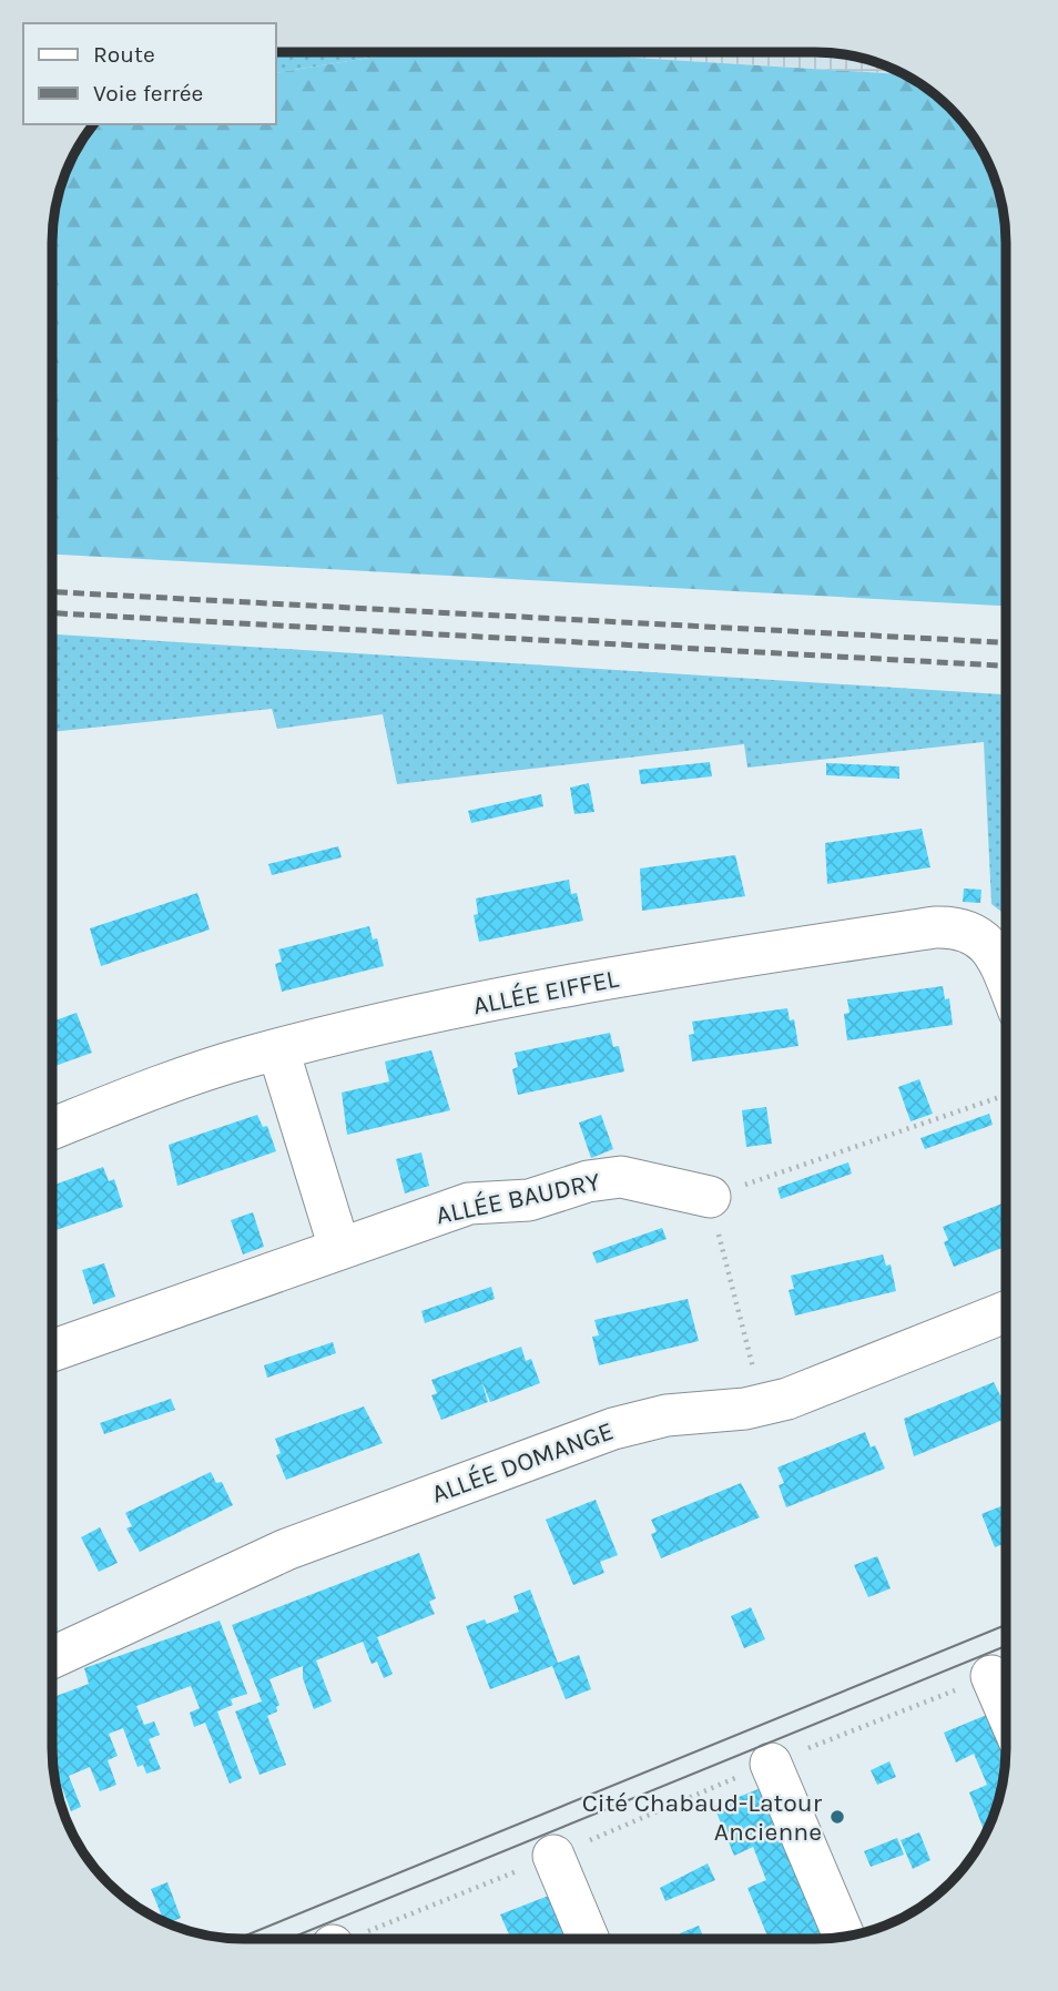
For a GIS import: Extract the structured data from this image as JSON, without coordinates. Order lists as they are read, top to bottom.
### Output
{
  "streets": {
    "street": ["ALLÉE EIFFEL", "ALLÉE BAUDRY", "ALLÉE DOMANGE"]
  },
  "places": ["Cité Chabaud-Latour Ancienne"],
  "legend": ["Route", "Voie ferrée"]
}
